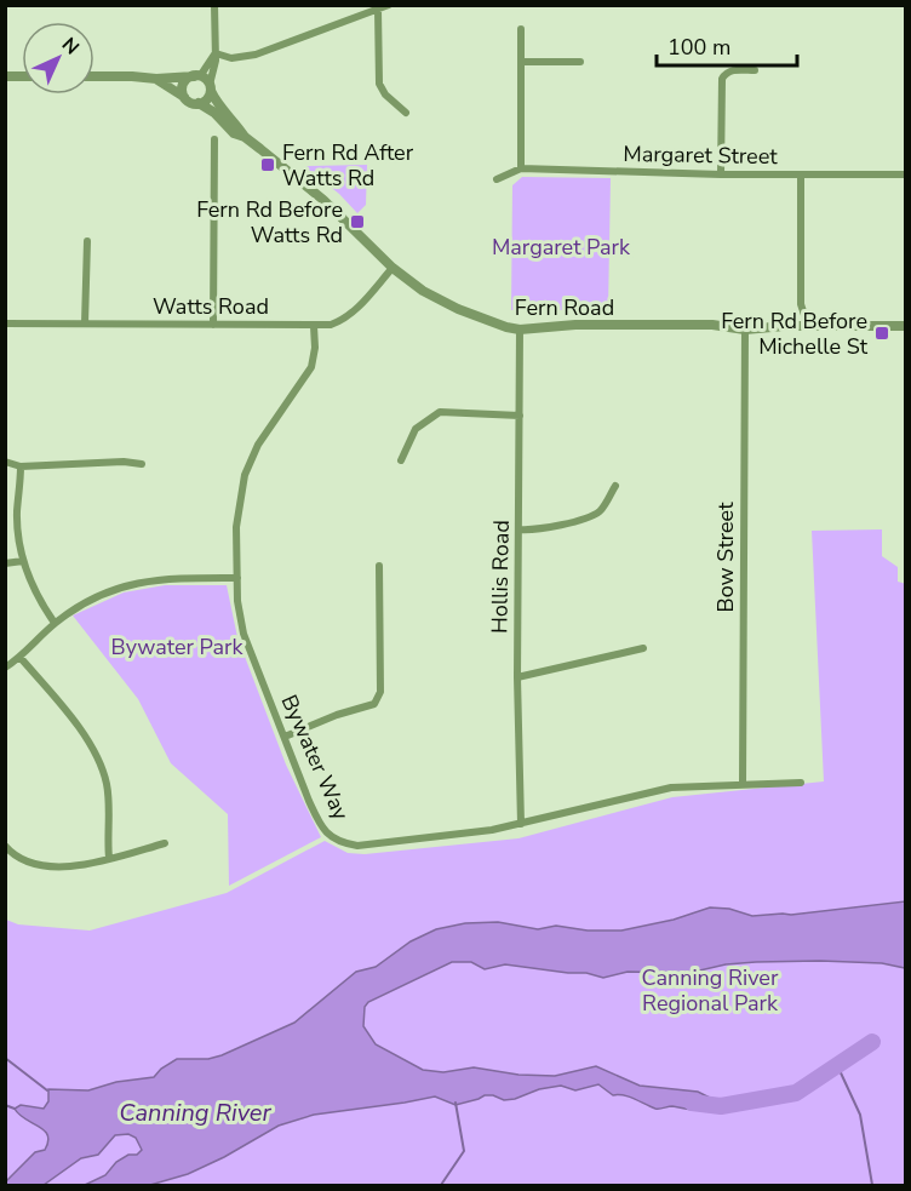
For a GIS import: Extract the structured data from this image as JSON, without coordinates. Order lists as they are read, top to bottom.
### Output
{
  "streets": {
    "street": [
      "Margaret Street",
      "Watts Road",
      "Fern Road",
      "Bow Street",
      "Hollis Road",
      "Bywater Way"
    ]
  },
  "crossings": [
    ["Watts Road", "Fern Road"],
    ["Watts Road", "Bywater Way"],
    ["Fern Road", "Bow Street"],
    ["Fern Road", "Hollis Road"],
    ["Bow Street", "Bywater Way"],
    ["Hollis Road", "Bywater Way"]
  ],
  "water": ["Canning River"],
  "parks": ["Margaret Park", "Bywater Park", "Canning River Regional Park"],
  "places": {
    "transit": ["Fern Rd After Watts Rd", "Fern Rd Before Watts Rd", "Fern Rd Before Michelle St"]
  },
  "scale_bar": "100 m",
  "north": "top right"
}
